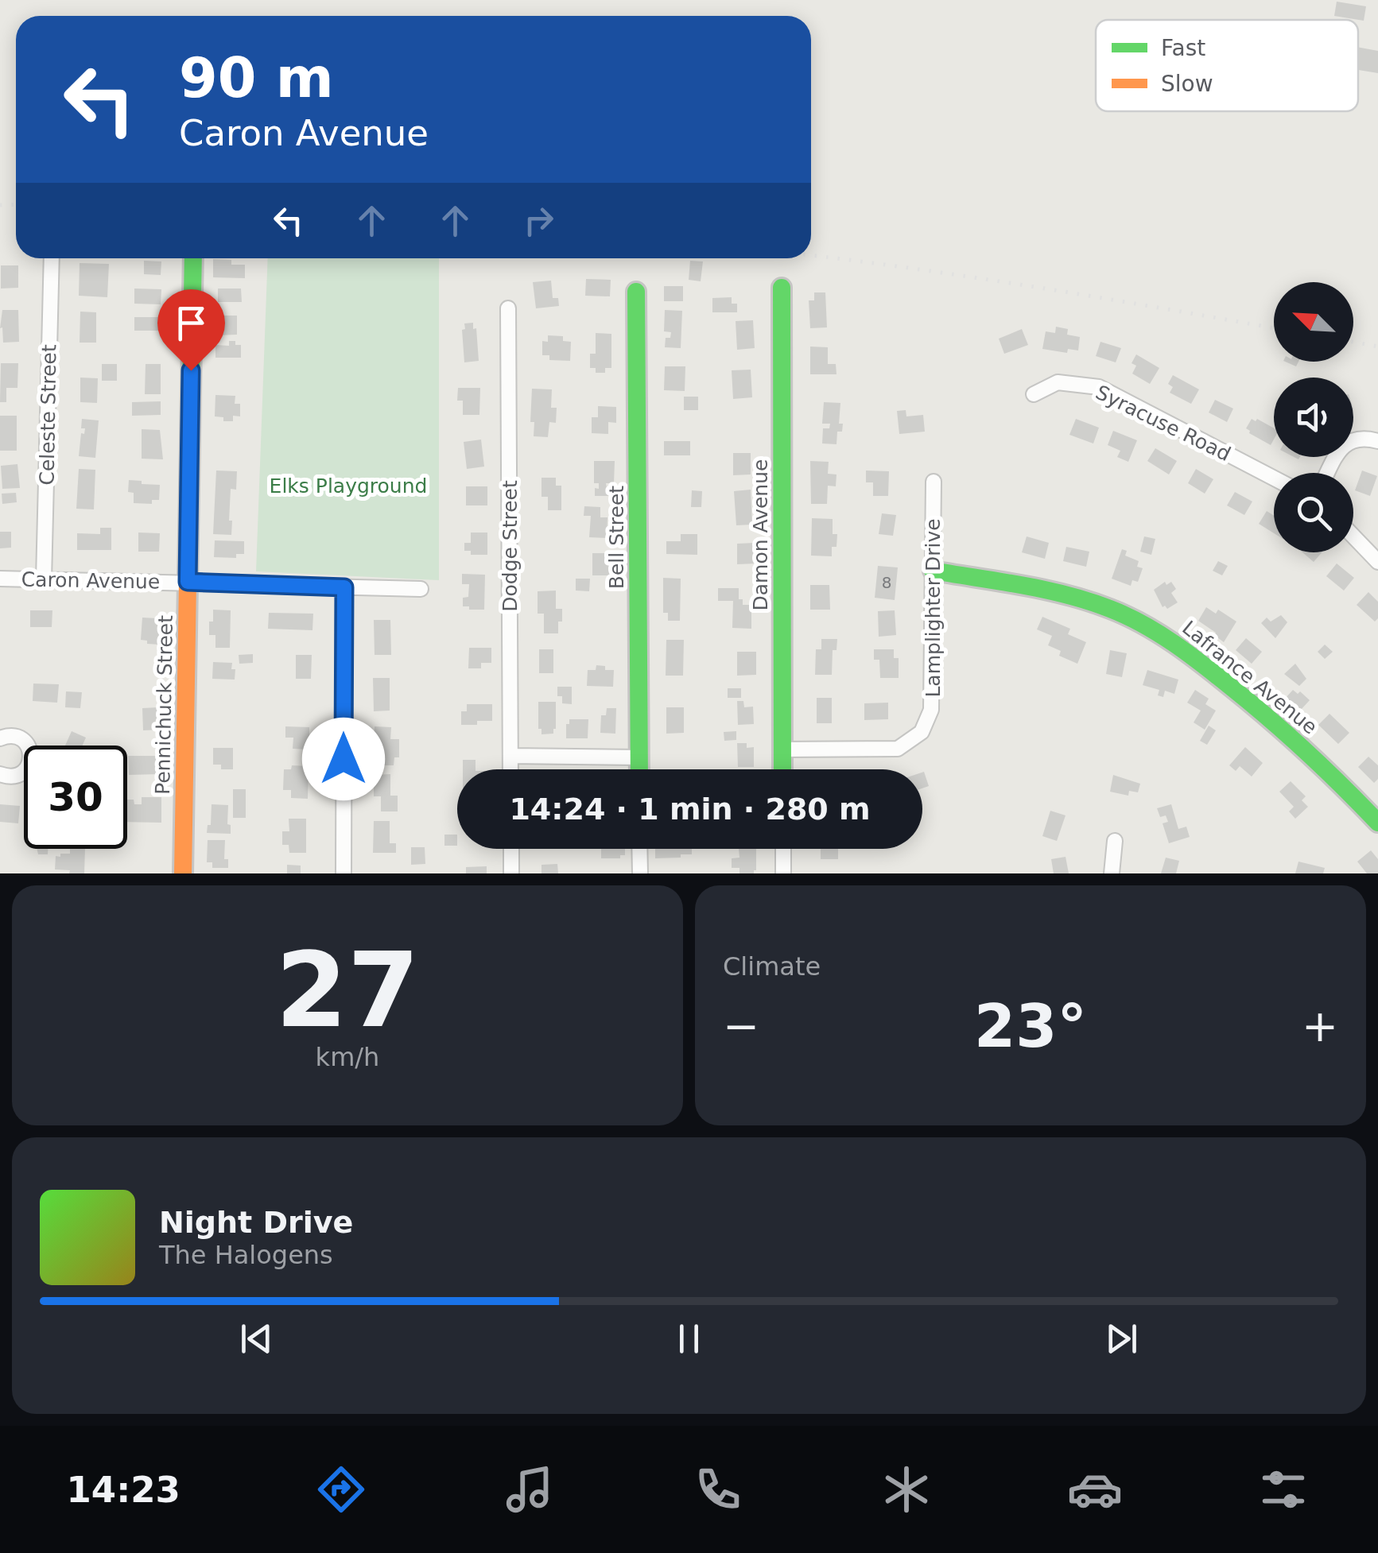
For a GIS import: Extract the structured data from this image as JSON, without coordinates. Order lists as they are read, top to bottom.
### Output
{
  "streets": {
    "street": [
      "Celeste Street",
      "Syracuse Road",
      "Damon Avenue",
      "Bell Street",
      "Dodge Street",
      "Caron Avenue",
      "Lamplighter Drive",
      "Lafrance Avenue",
      "Pennichuck Street"
    ]
  },
  "crossings": [
    ["Celeste Street", "Caron Avenue"],
    ["Damon Avenue", "Lamplighter Drive"],
    ["Caron Avenue", "Pennichuck Street"],
    ["Lamplighter Drive", "Lafrance Avenue"]
  ],
  "parks": ["Elks Playground"],
  "house_numbers": ["8"],
  "legend": ["Fast", "Slow"],
  "north": "top left",
  "page": {
    "turn": ["90 m", "Caron Avenue"],
    "limit": "30",
    "trip": "14:24 · 1 min · 280 m",
    "tile": [
      ["27", "km/h"],
      "Climate"
    ],
    "heat": ["−", "23°", "+"],
    "song": ["Night Drive", "The Halogens"],
    "tabs": "14:23"
  }
}
